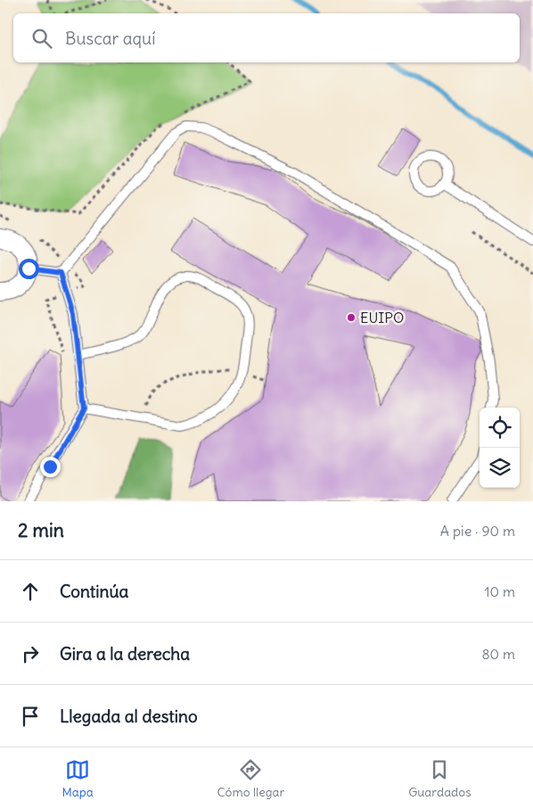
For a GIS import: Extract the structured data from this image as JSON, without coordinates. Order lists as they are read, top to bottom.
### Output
{
  "places": ["EUIPO"],
  "page": {
    "search": "Buscar aquí",
    "heading": ["2 min", "A pie · 90 m"],
    "list": [
      ["Continúa", "10 m"],
      ["Gira a la derecha", "80 m"],
      "Llegada al destino"
    ],
    "nav": ["Mapa", "Cómo llegar", "Guardados"]
  }
}
